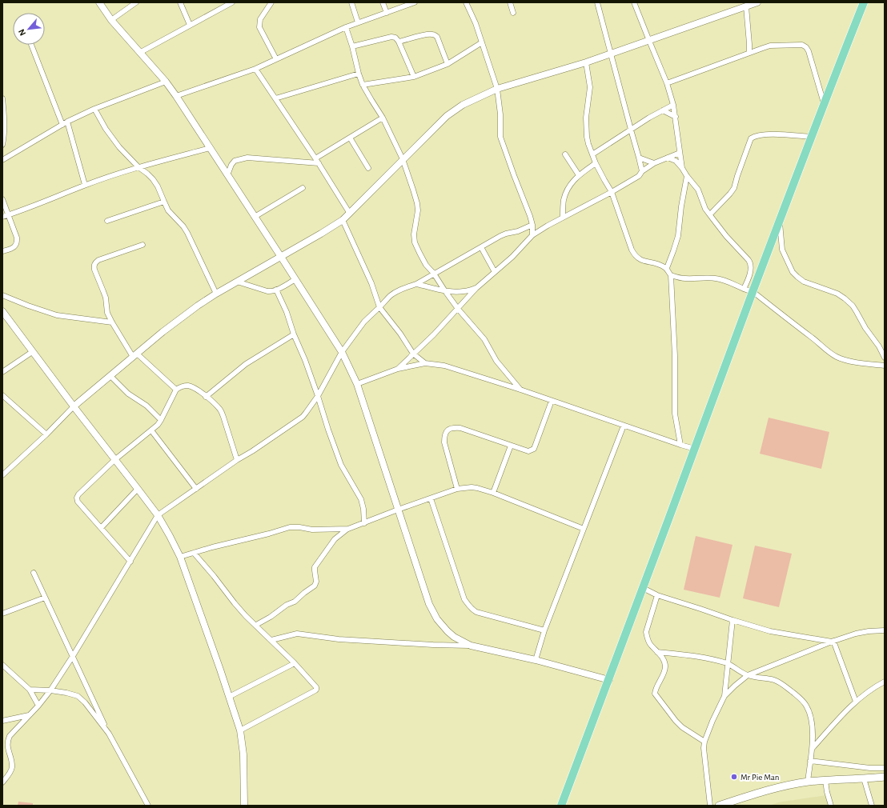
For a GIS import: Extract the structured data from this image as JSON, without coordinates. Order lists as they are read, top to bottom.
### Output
{
  "places": ["Mr Pie Man"],
  "north": "bottom left"
}
